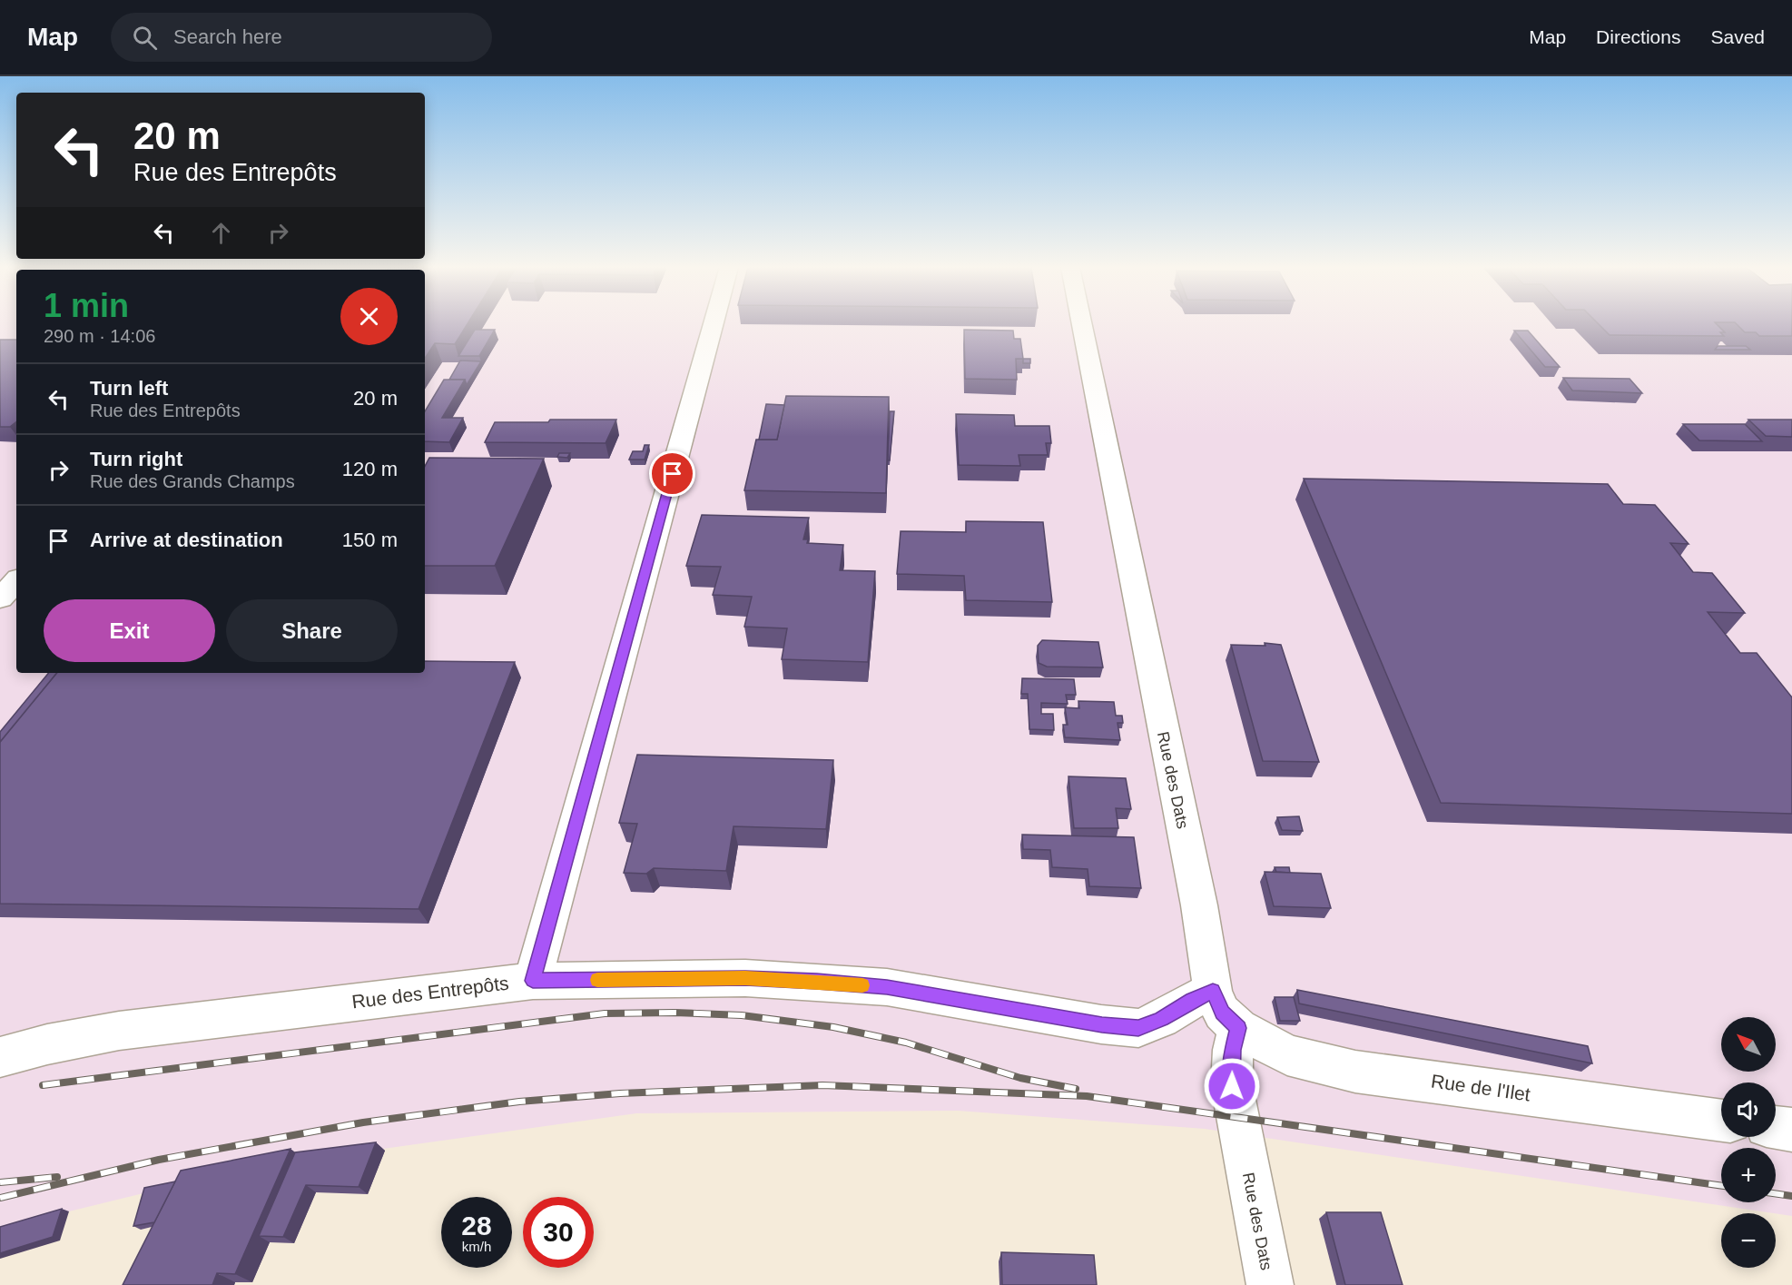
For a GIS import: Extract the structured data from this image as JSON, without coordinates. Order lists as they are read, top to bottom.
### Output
{
  "streets": {
    "street": ["Rue des Dats", "Rue des Entrepôts", "Rue de l'Ilet"]
  },
  "crossings": [
    ["Rue des Dats", "Rue des Entrepôts"],
    ["Rue des Dats", "Rue de l'Ilet"]
  ],
  "north": "top left",
  "page": {
    "header": "Map",
    "search": "Search here",
    "nav": ["Map", "Directions", "Saved"],
    "turn": ["20 m", "Rue des Entrepôts"],
    "heading": ["1 min", "290 m · 14:06"],
    "list": [
      {
        "name": "Turn left",
        "note": "Rue des Entrepôts",
        "value": "20 m"
      },
      {
        "name": "Turn right",
        "note": "Rue des Grands Champs",
        "value": "120 m"
      },
      {
        "name": "Arrive at destination",
        "value": "150 m"
      }
    ],
    "buttons": ["Exit", "Share"],
    "map_buttons": ["+", "−"],
    "speed": "28 km/h",
    "limit": "30"
  }
}
